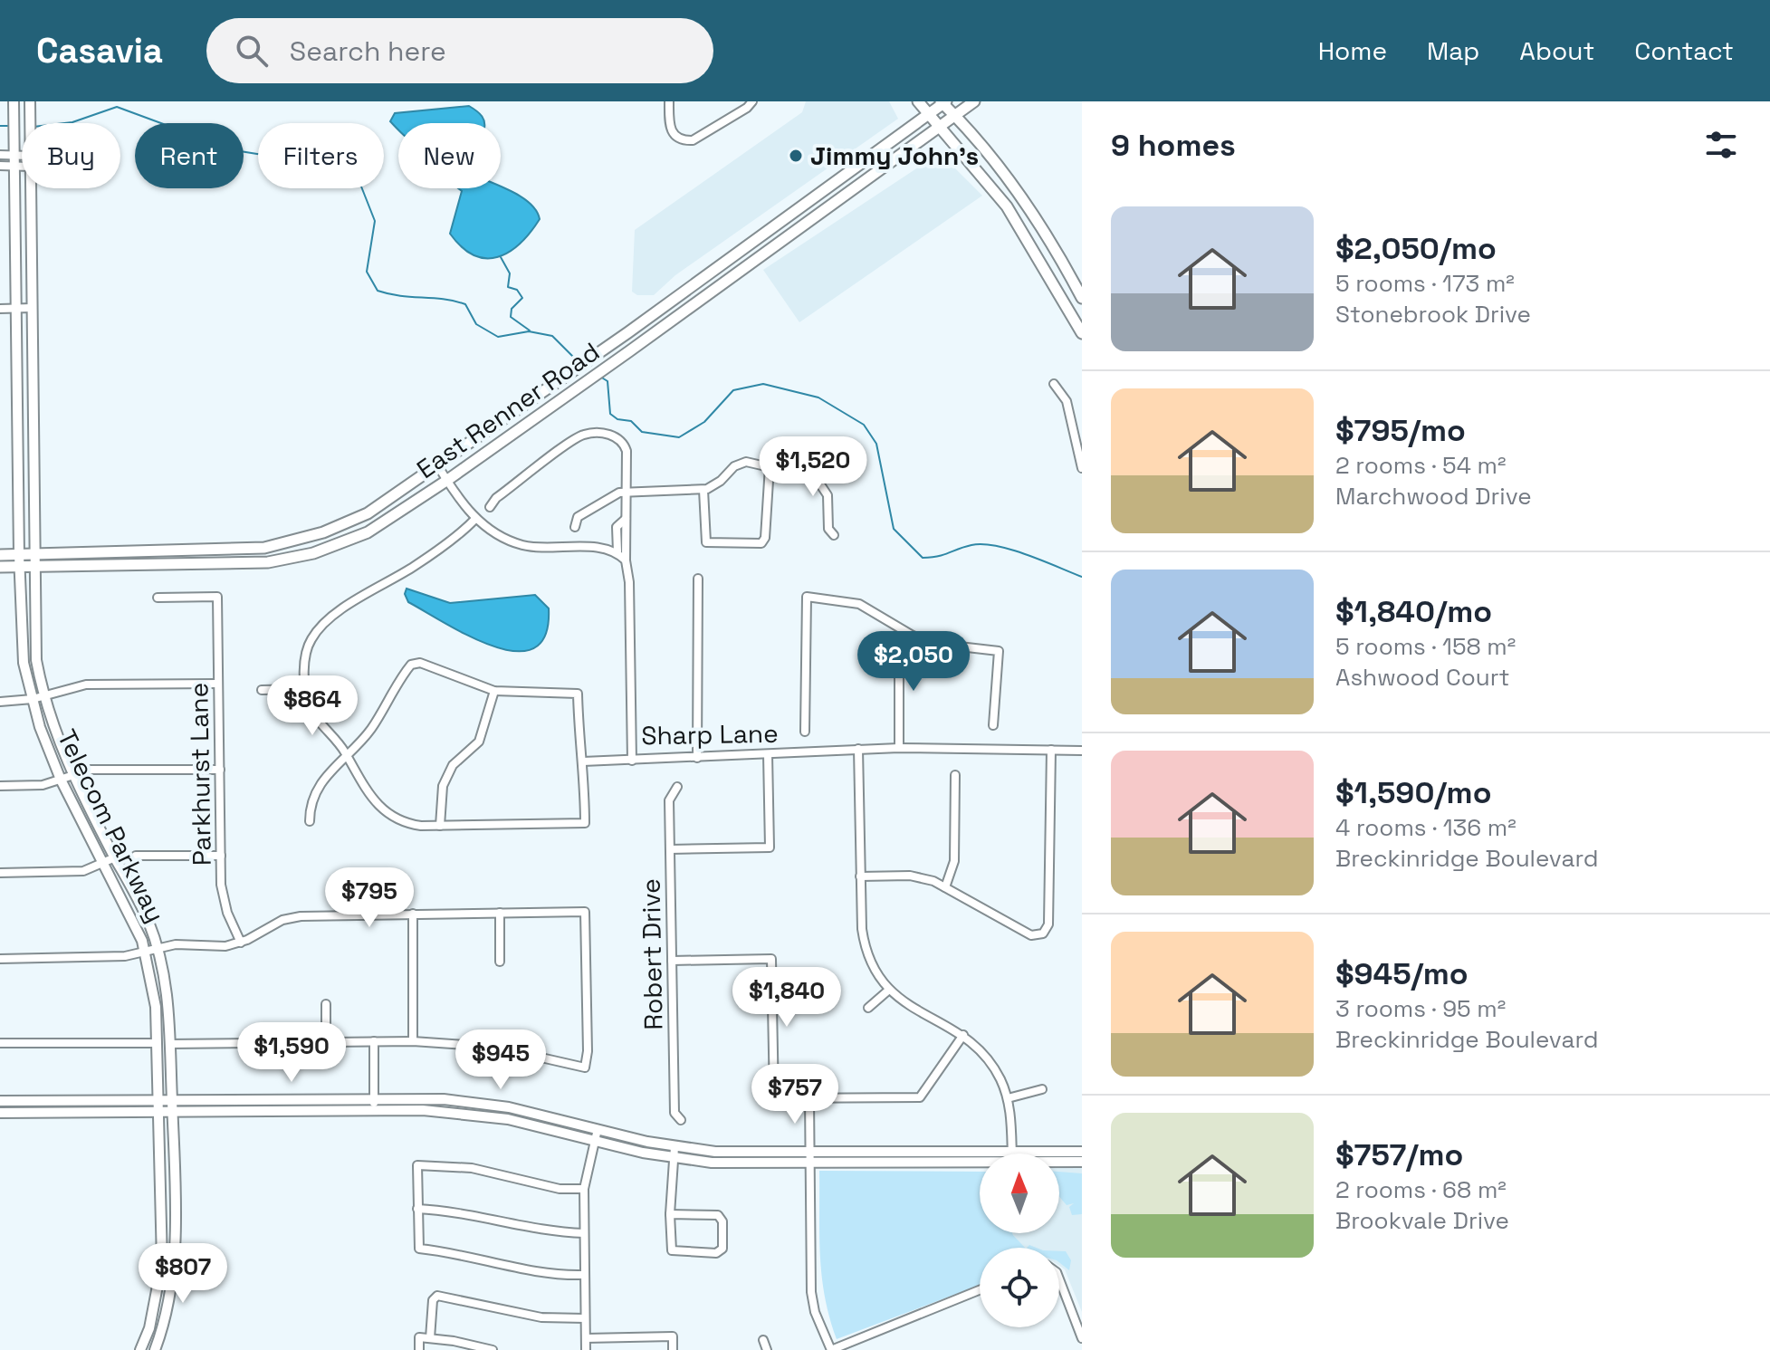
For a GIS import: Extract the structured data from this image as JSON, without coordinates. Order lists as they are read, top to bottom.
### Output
{
  "streets": {
    "main road": ["East Renner Road"],
    "street": [
      "Sharp Lane",
      "Parkhurst Lane",
      "Telecom Parkway",
      "Robert Drive"
    ]
  },
  "crossings": [
    ["East Renner Road", "Telecom Parkway"]
  ],
  "places": ["Jimmy John's"],
  "north": "top",
  "page": {
    "header": "Casavia",
    "search": "Search here",
    "nav": [
      "Home",
      "Map",
      "About",
      "Contact"
    ],
    "heading": "9 homes",
    "chip": [
      "Buy",
      "Rent",
      "Filters",
      "New"
    ],
    "list": [
      {
        "name": "$2,050/mo",
        "note": "5 rooms · 173 m² · Stonebrook Drive"
      },
      {
        "name": "$795/mo",
        "note": "2 rooms · 54 m² · Marchwood Drive"
      },
      {
        "name": "$1,840/mo",
        "note": "5 rooms · 158 m² · Ashwood Court"
      },
      {
        "name": "$1,590/mo",
        "note": "4 rooms · 136 m² · Breckinridge Boulevard"
      },
      {
        "name": "$945/mo",
        "note": "3 rooms · 95 m² · Breckinridge Boulevard"
      },
      {
        "name": "$757/mo",
        "note": "2 rooms · 68 m² · Brookvale Drive"
      }
    ],
    "price": [
      "$1,520",
      "$2,050",
      "$864",
      "$795",
      "$1,840",
      "$1,590",
      "$945",
      "$757",
      "$807"
    ]
  }
}
